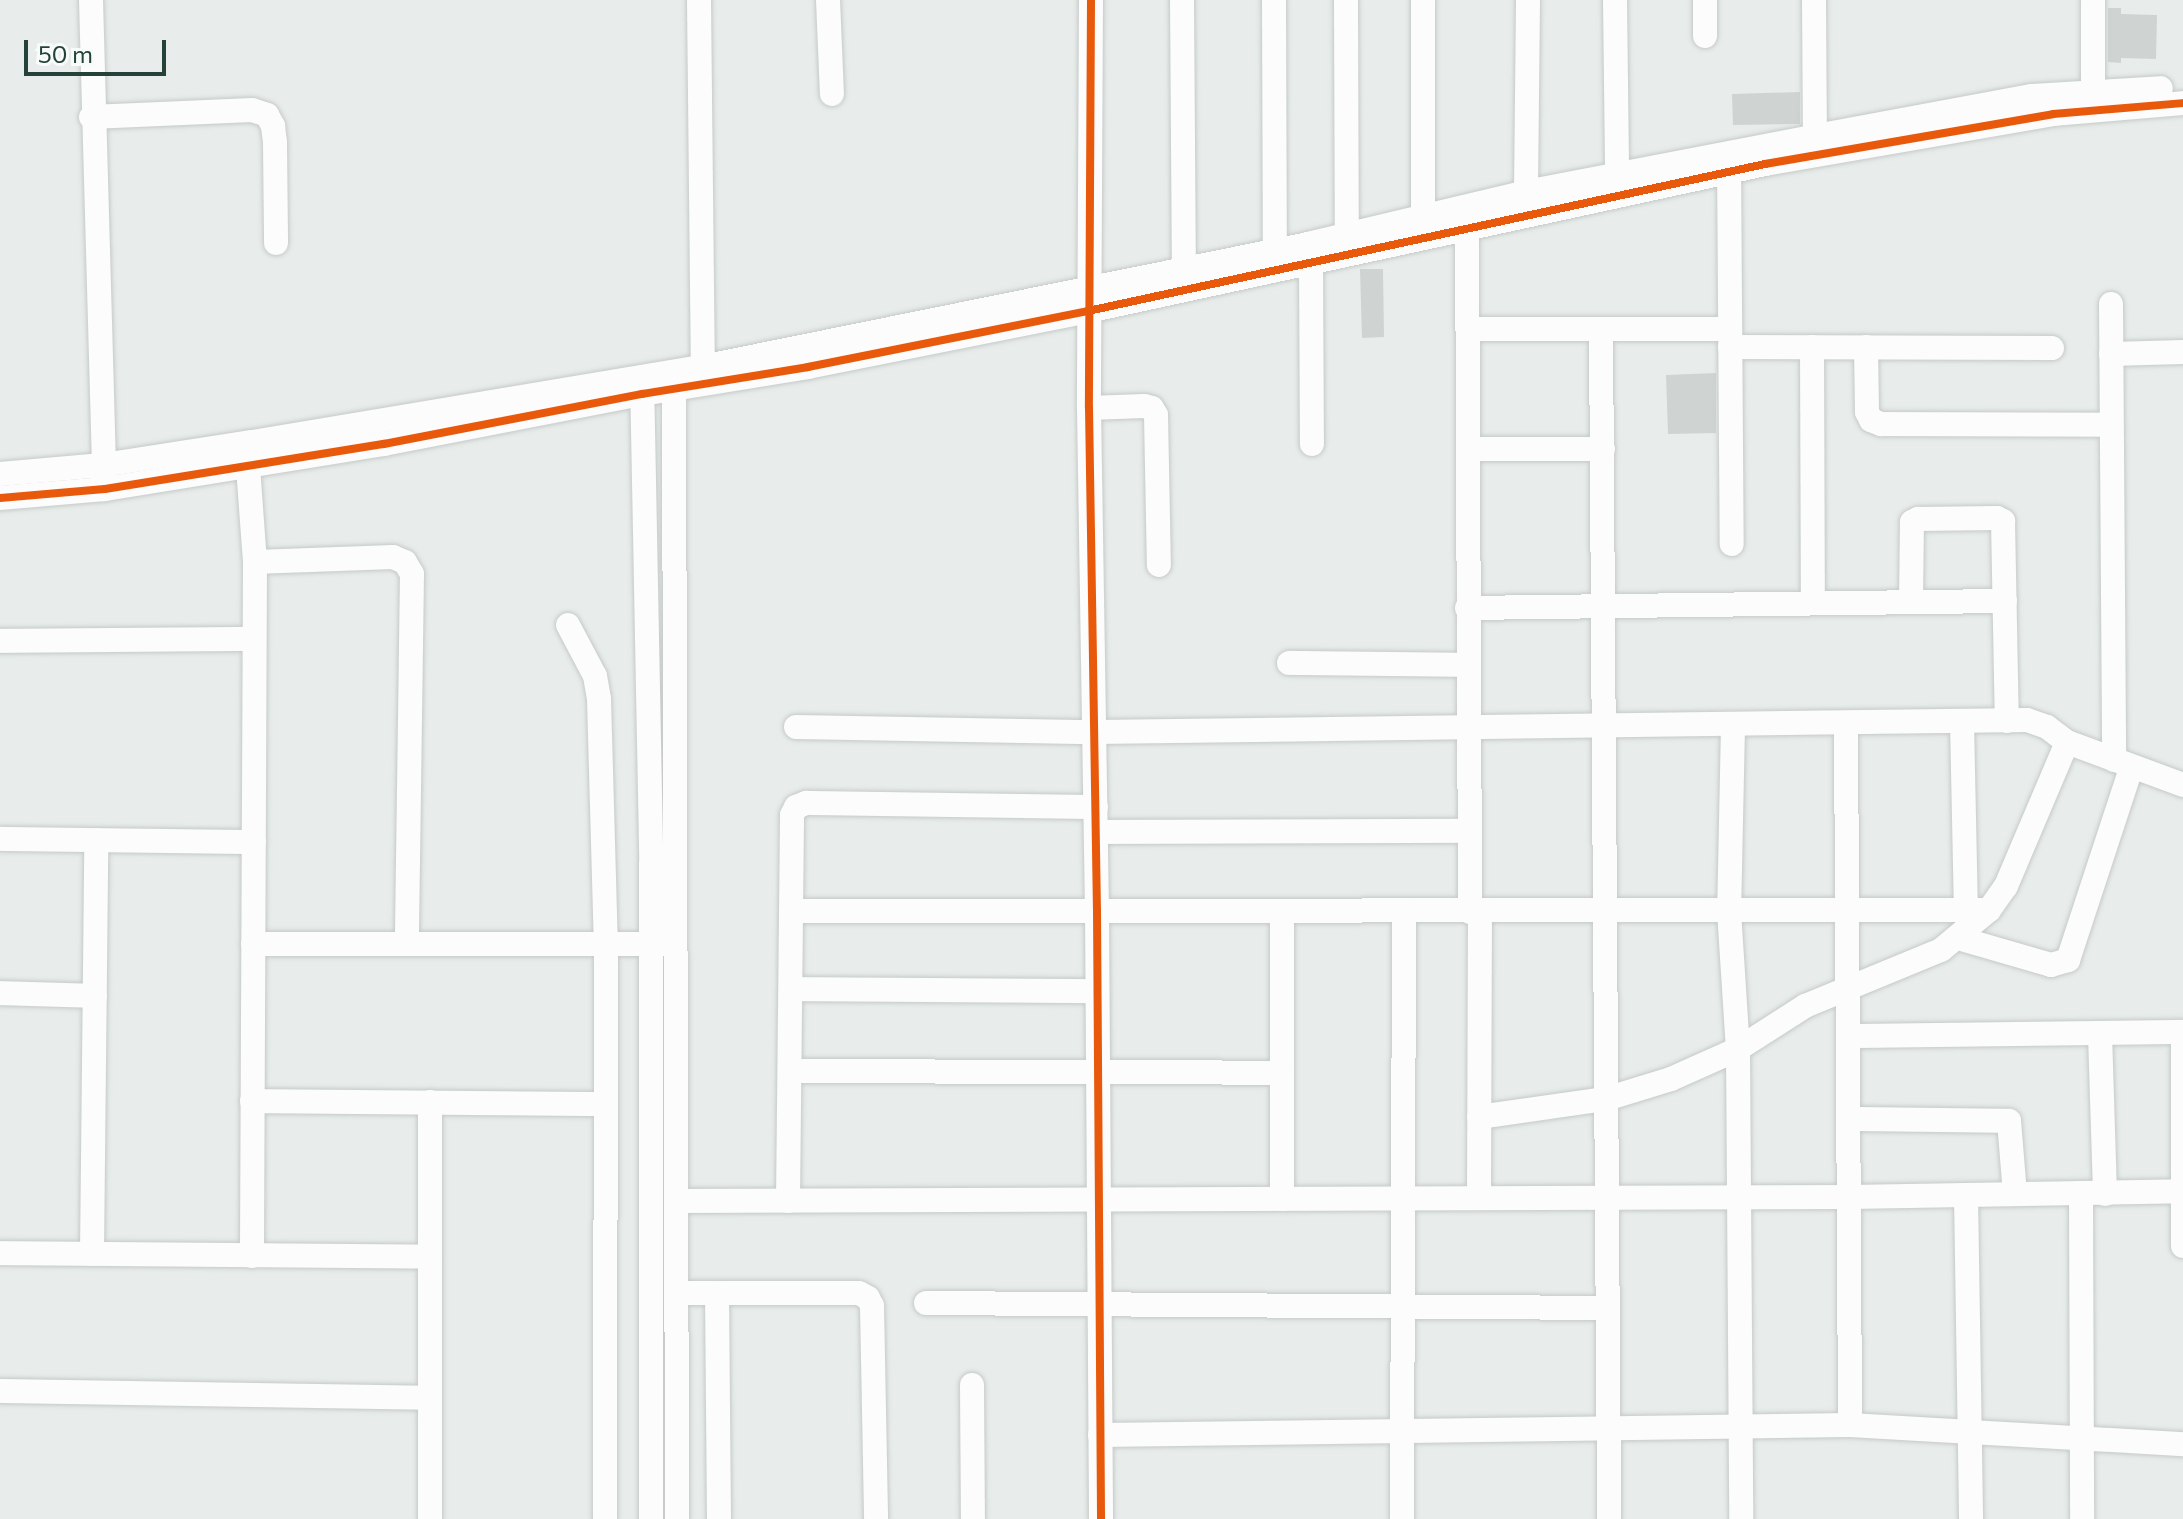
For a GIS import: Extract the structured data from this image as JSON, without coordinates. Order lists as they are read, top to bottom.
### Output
{
  "scale_bar": "50 m"
}
